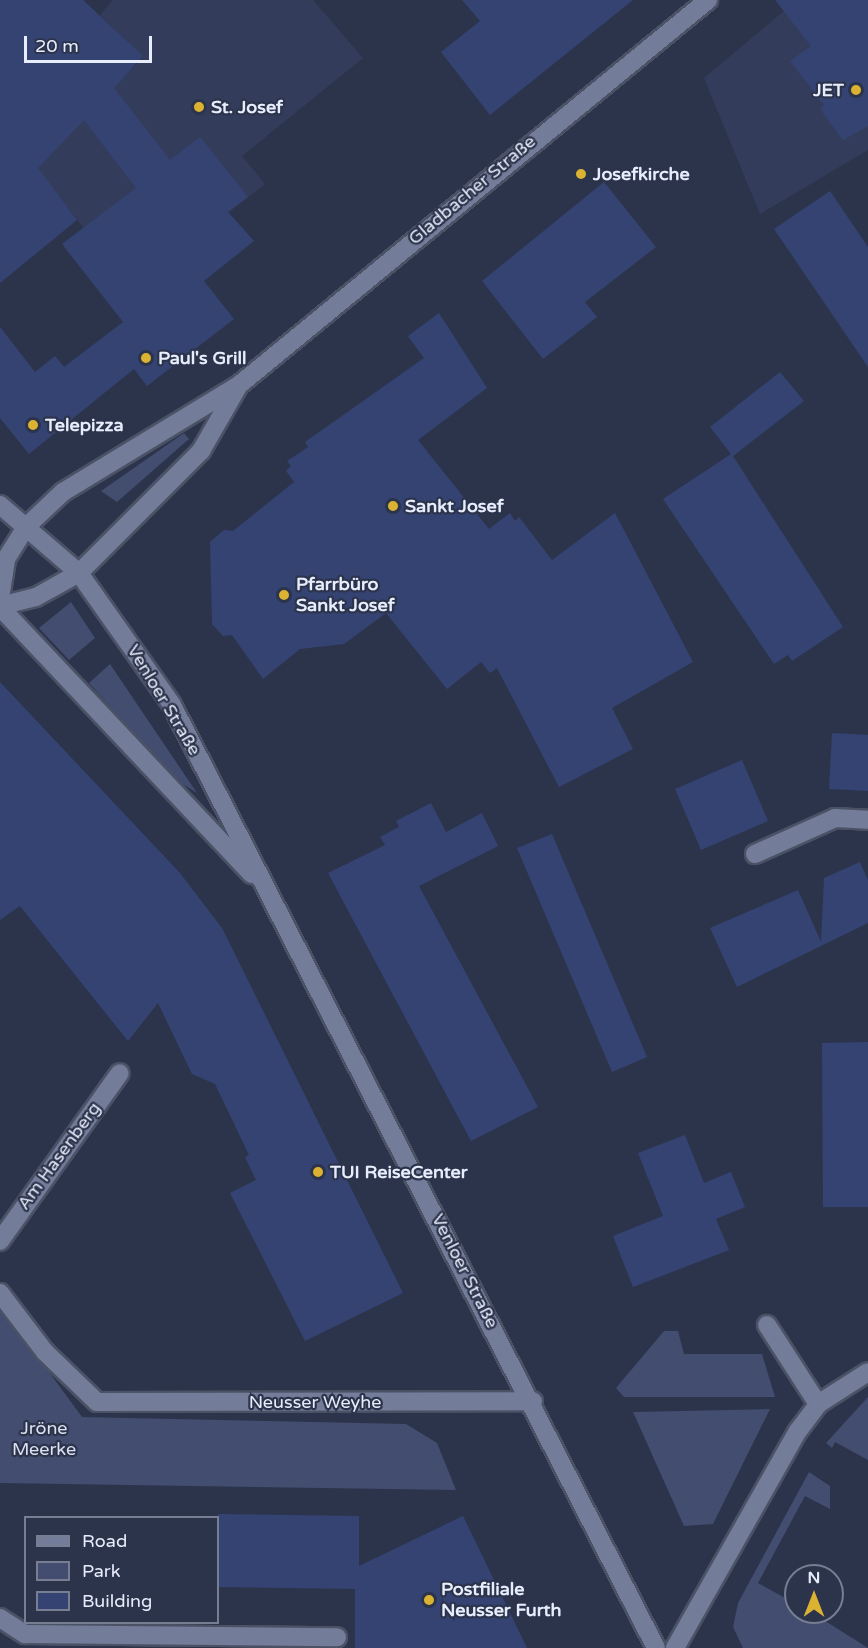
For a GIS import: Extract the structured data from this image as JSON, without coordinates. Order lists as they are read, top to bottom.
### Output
{
  "streets": {
    "main road": [
      "Gladbacher Straße",
      "Venloer Straße",
      "Am Hasenberg",
      "Neusser Weyhe"
    ]
  },
  "crossings": [
    ["Gladbacher Straße", "Venloer Straße"],
    ["Venloer Straße", "Neusser Weyhe"]
  ],
  "parks": ["Jröne Meerke"],
  "places": [
    "JET",
    "St. Josef",
    "Josefkirche",
    "Paul's Grill",
    "Telepizza",
    "Sankt Josef",
    "Pfarrbüro Sankt Josef",
    "TUI ReiseCenter",
    "Postfiliale Neusser Furth"
  ],
  "legend": ["Road", "Park", "Building"],
  "scale_bar": "20 m",
  "north": "top"
}
